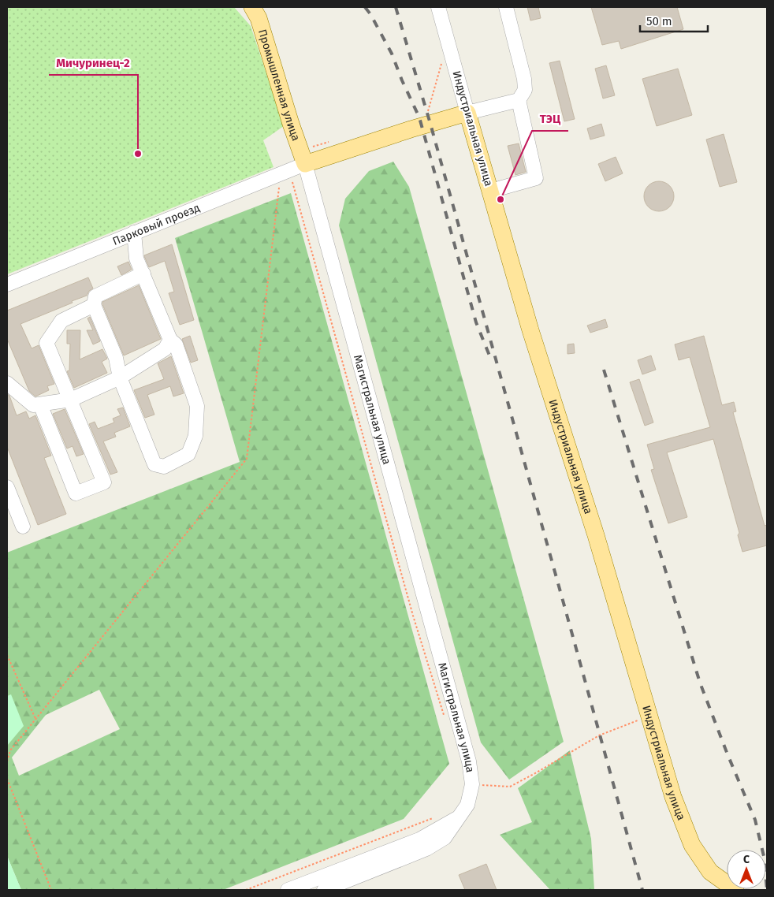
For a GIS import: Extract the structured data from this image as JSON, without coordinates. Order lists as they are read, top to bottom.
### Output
{
  "streets": {
    "main road": ["Промышленная улица", "Индустриальная улица"],
    "street": ["Парковый проезд", "Магистральная улица"]
  },
  "crossings": [
    ["Промышленная улица", "Парковый проезд"],
    ["Промышленная улица", "Магистральная улица"],
    ["Парковый проезд", "Магистральная улица"]
  ],
  "places": ["Мичуринец-2", "ТЭЦ"],
  "scale_bar": "50 m",
  "north": "top"
}
